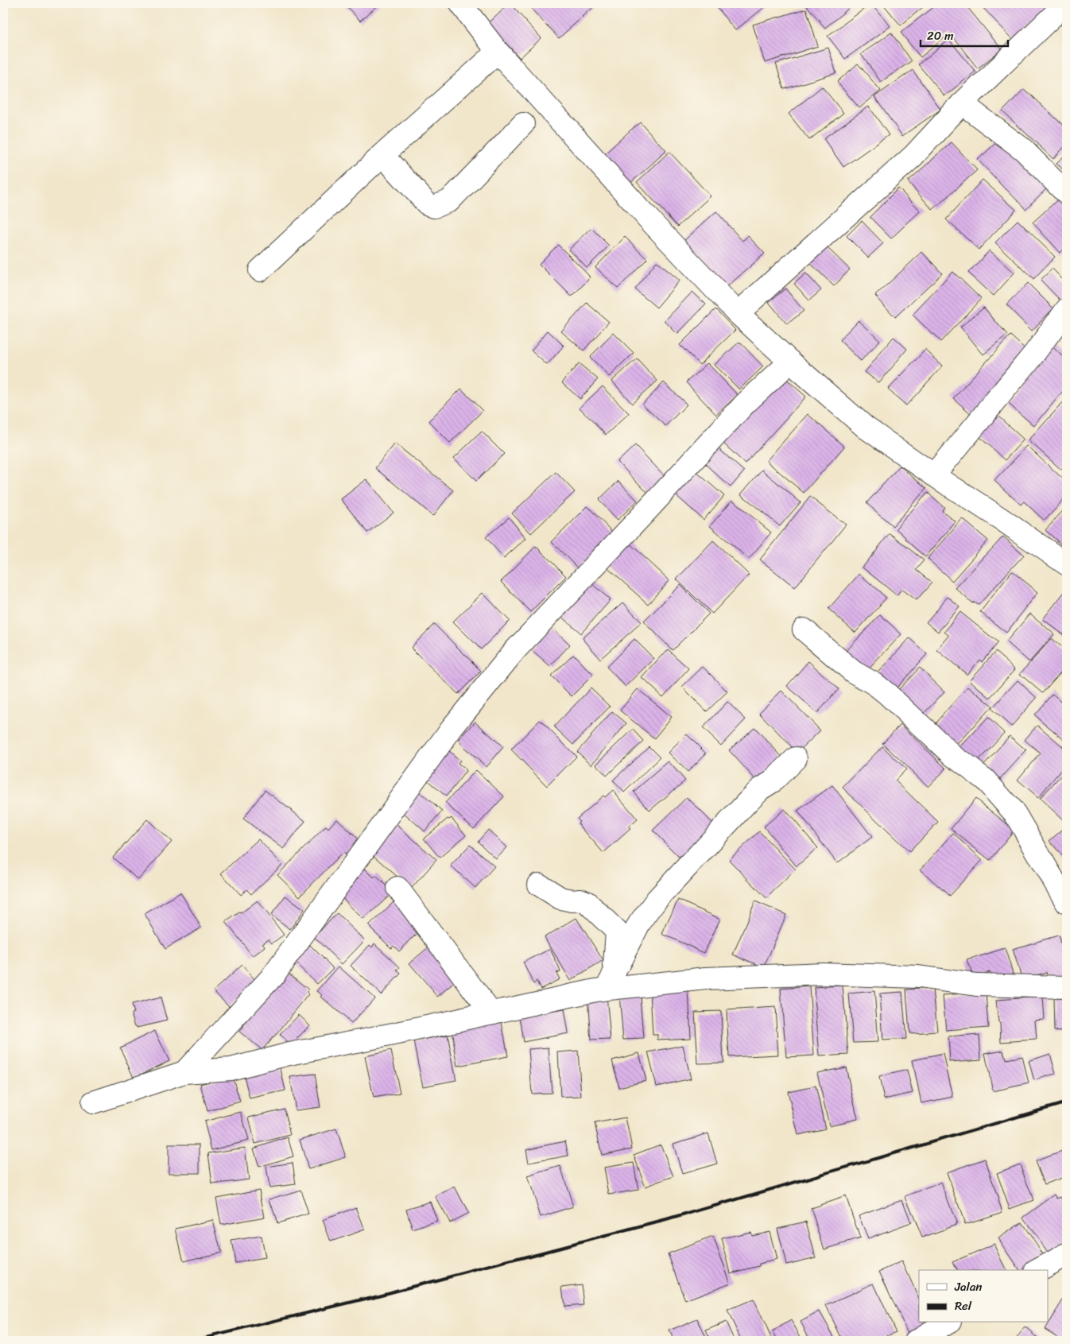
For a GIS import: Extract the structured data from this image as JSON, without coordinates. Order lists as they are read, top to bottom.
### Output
{
  "legend": ["Jalan", "Rel"],
  "scale_bar": "20 m"
}
